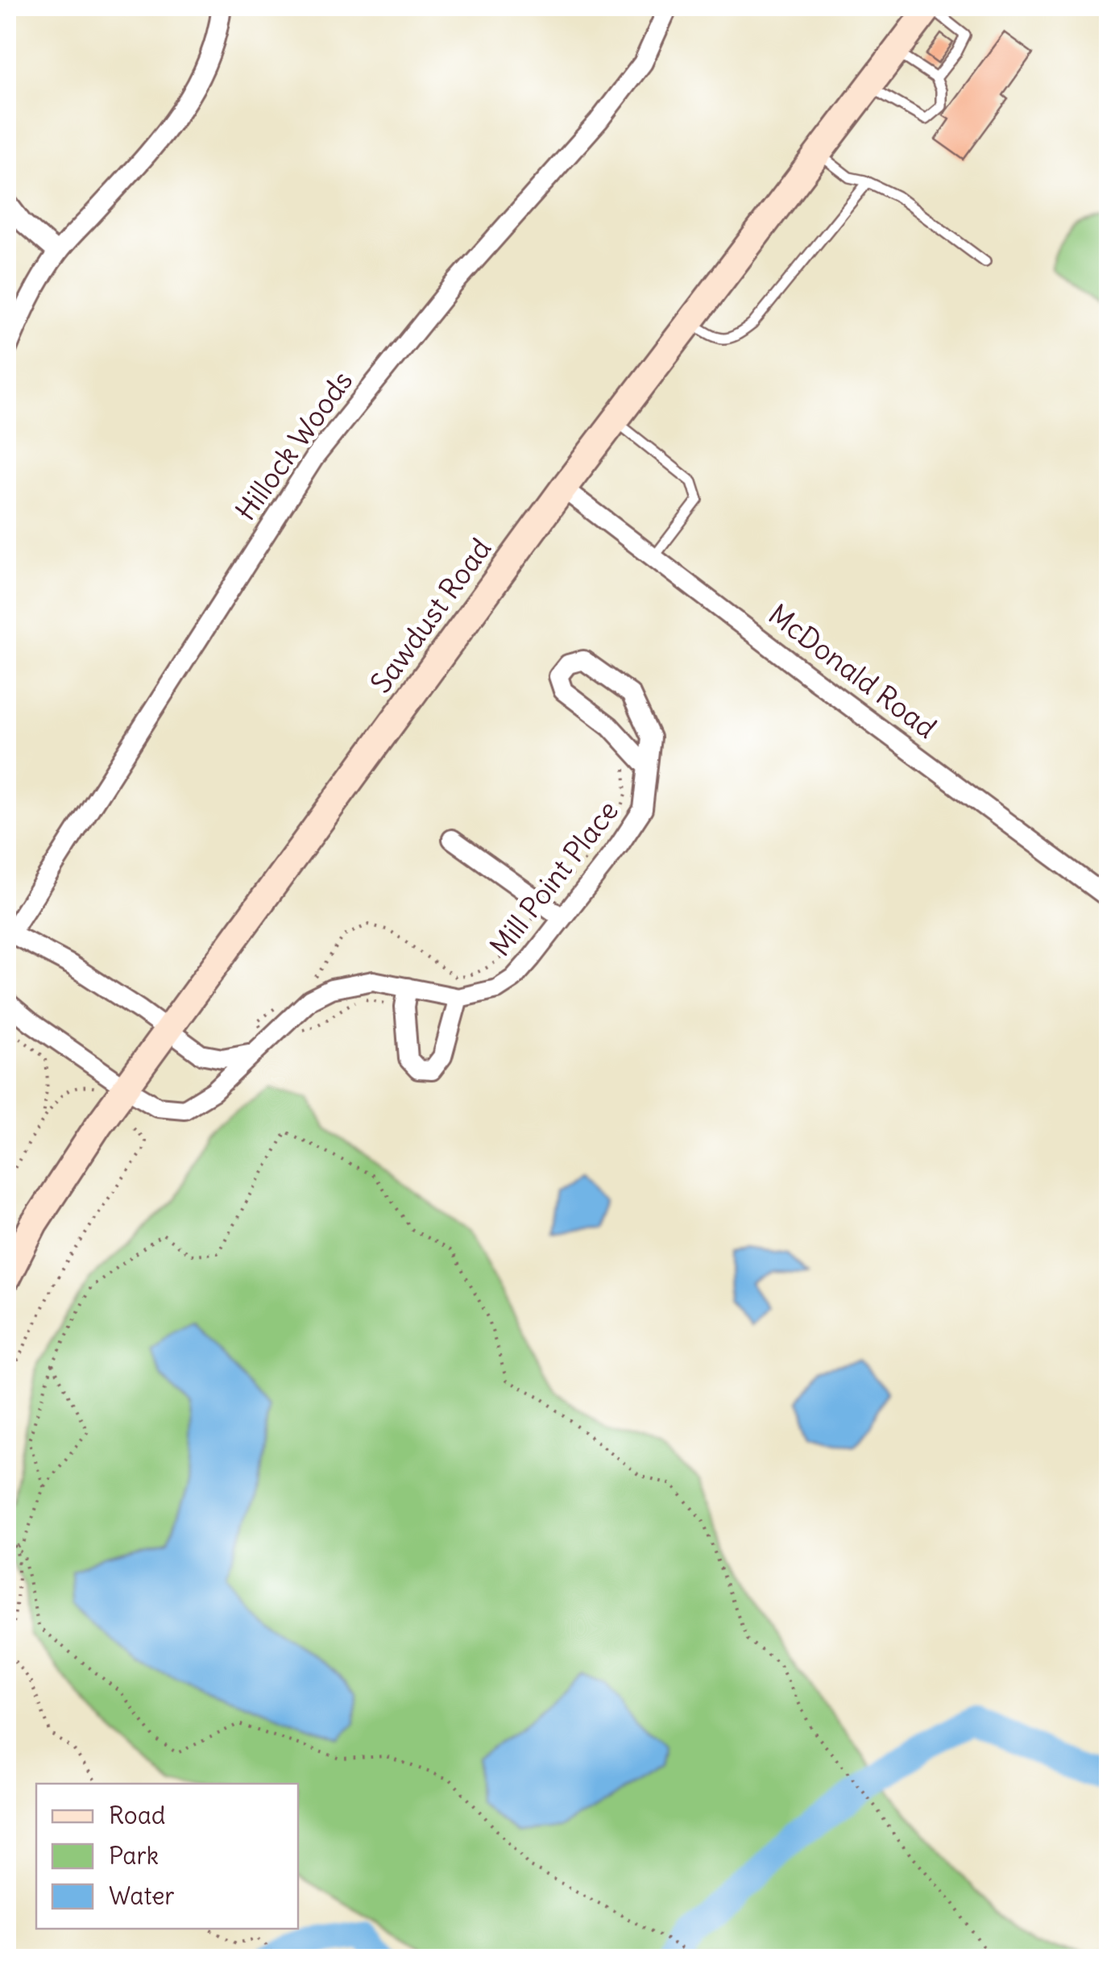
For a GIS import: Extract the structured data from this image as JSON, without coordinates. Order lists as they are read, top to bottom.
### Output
{
  "streets": {
    "street": [
      "Hillock Woods",
      "Sawdust Road",
      "McDonald Road",
      "Mill Point Place"
    ]
  },
  "crossings": [
    ["Sawdust Road", "McDonald Road"],
    ["Sawdust Road", "Mill Point Place"]
  ],
  "legend": ["Road", "Park", "Water"]
}
